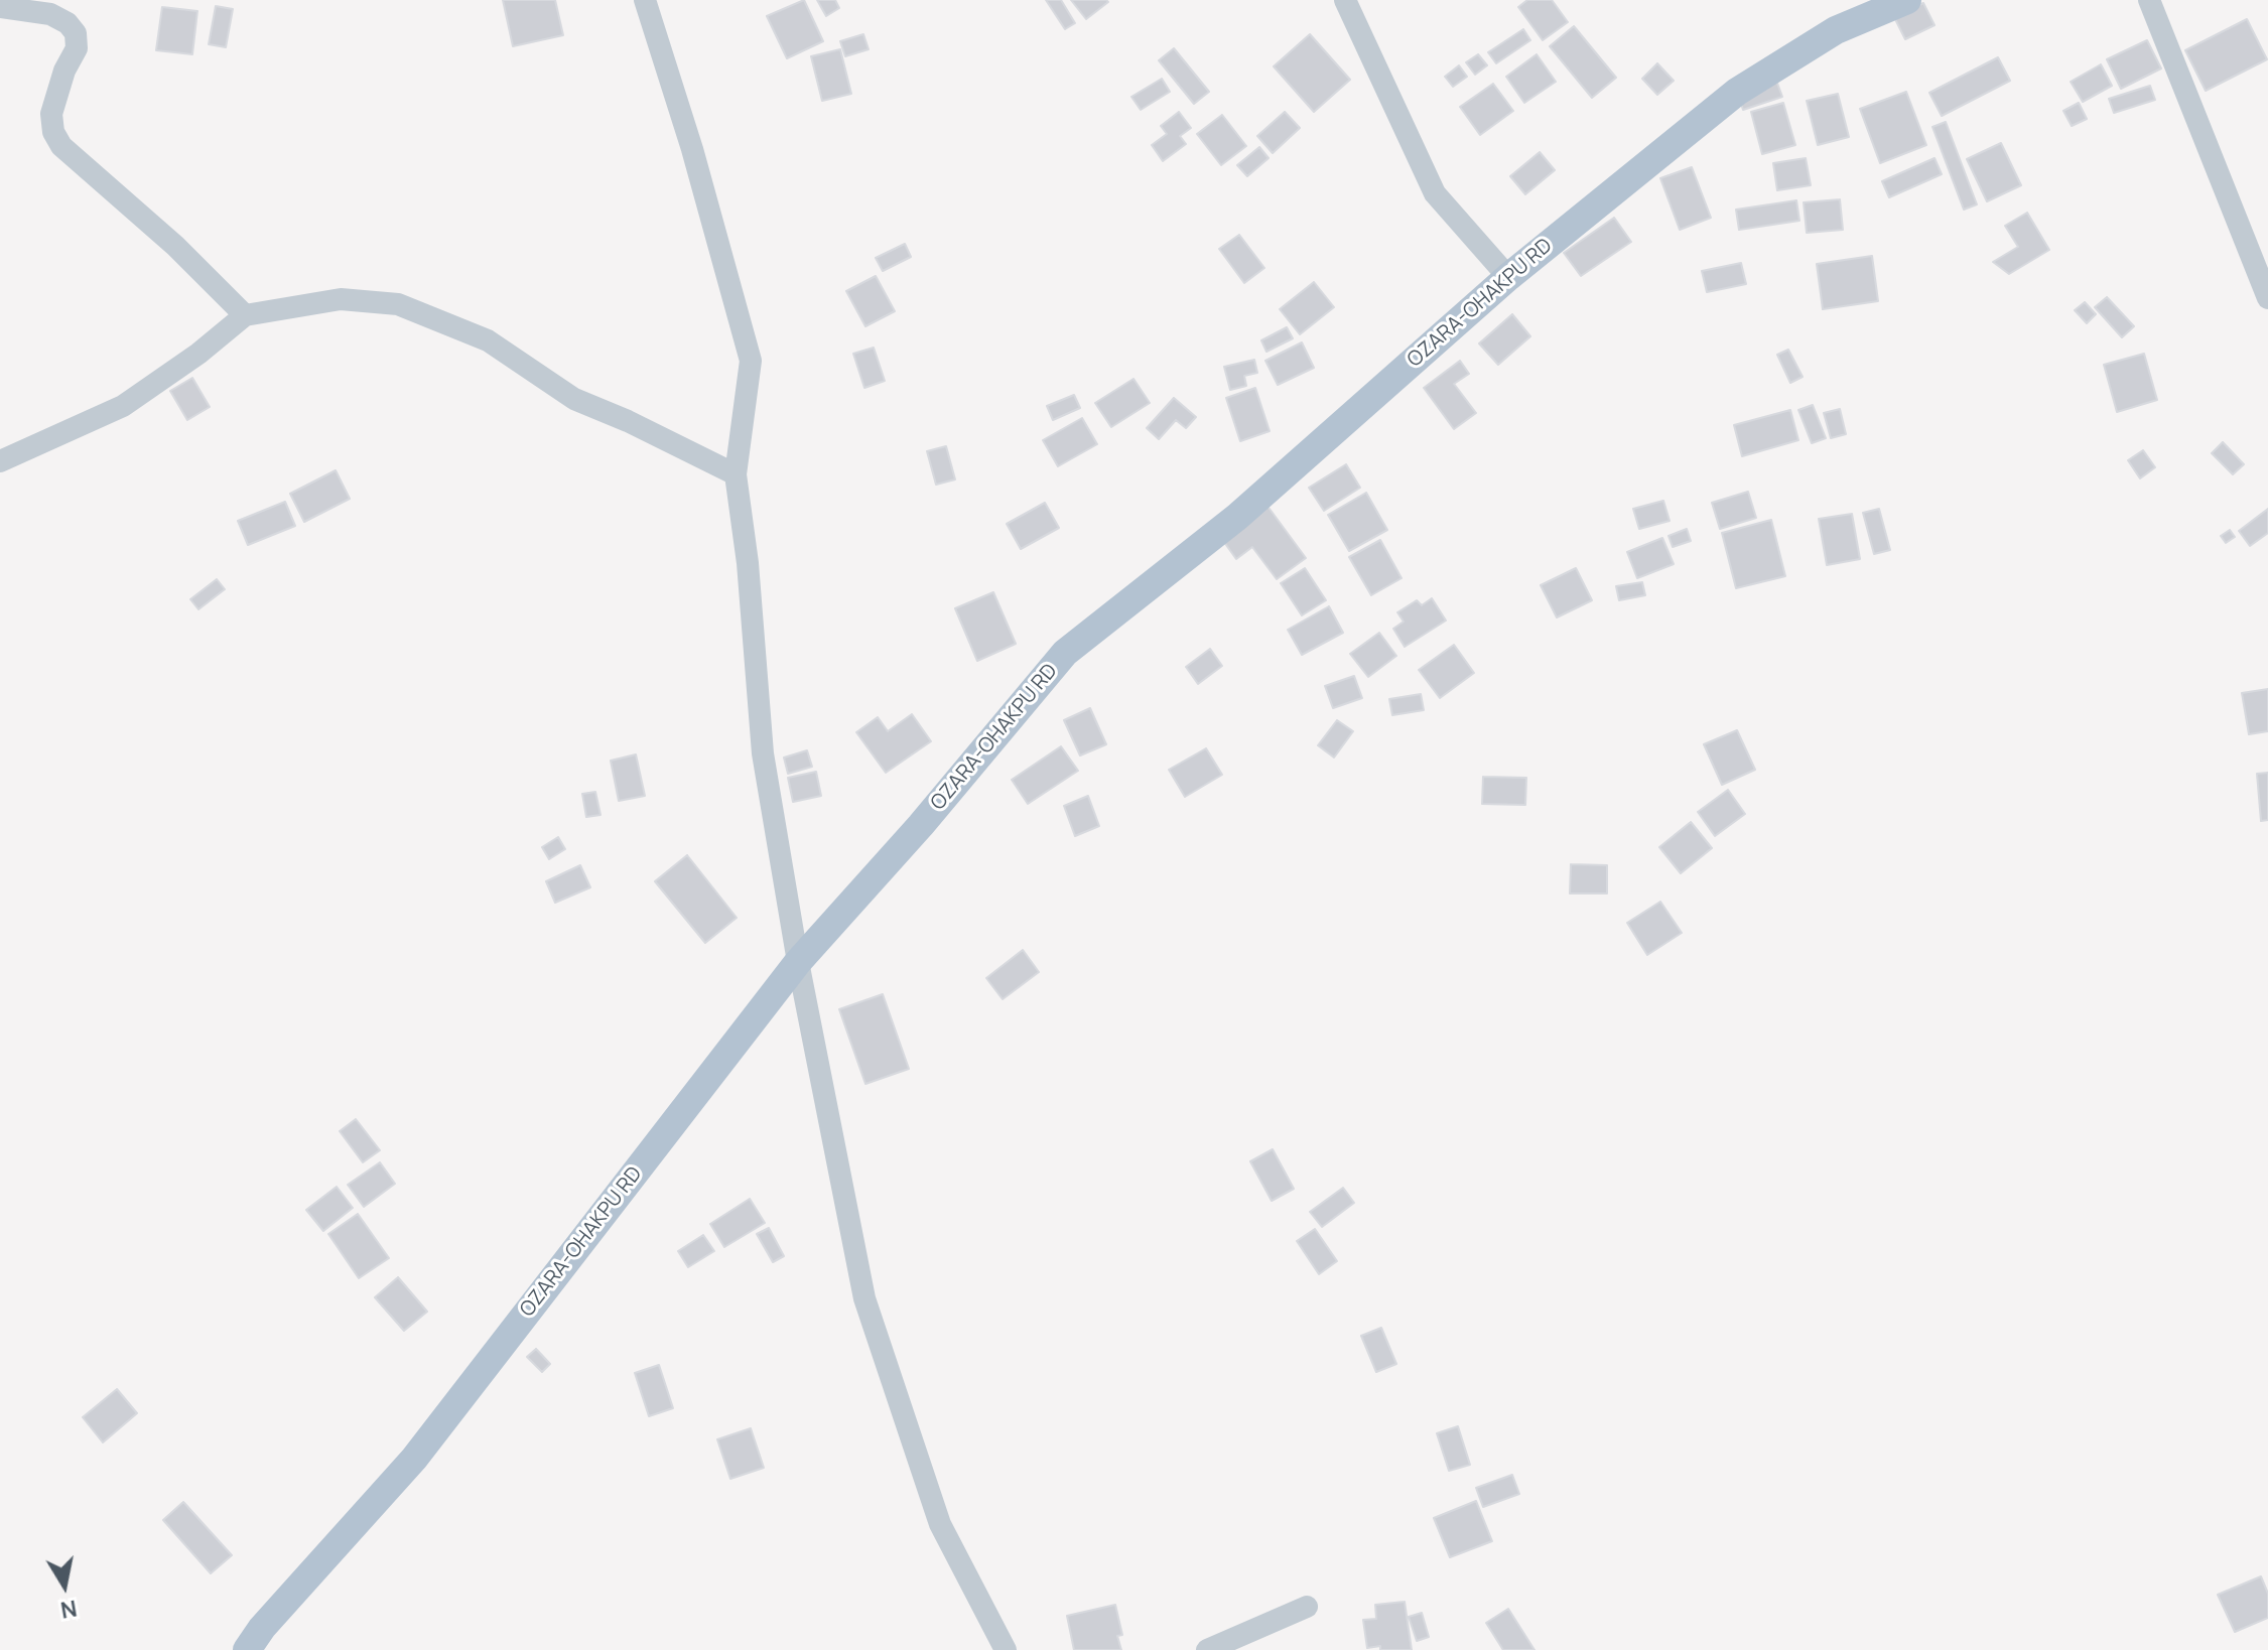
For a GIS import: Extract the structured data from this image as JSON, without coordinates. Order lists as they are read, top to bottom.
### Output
{
  "streets": {
    "main road": ["OZARA-OHAKPU RD"]
  },
  "north": "bottom"
}
